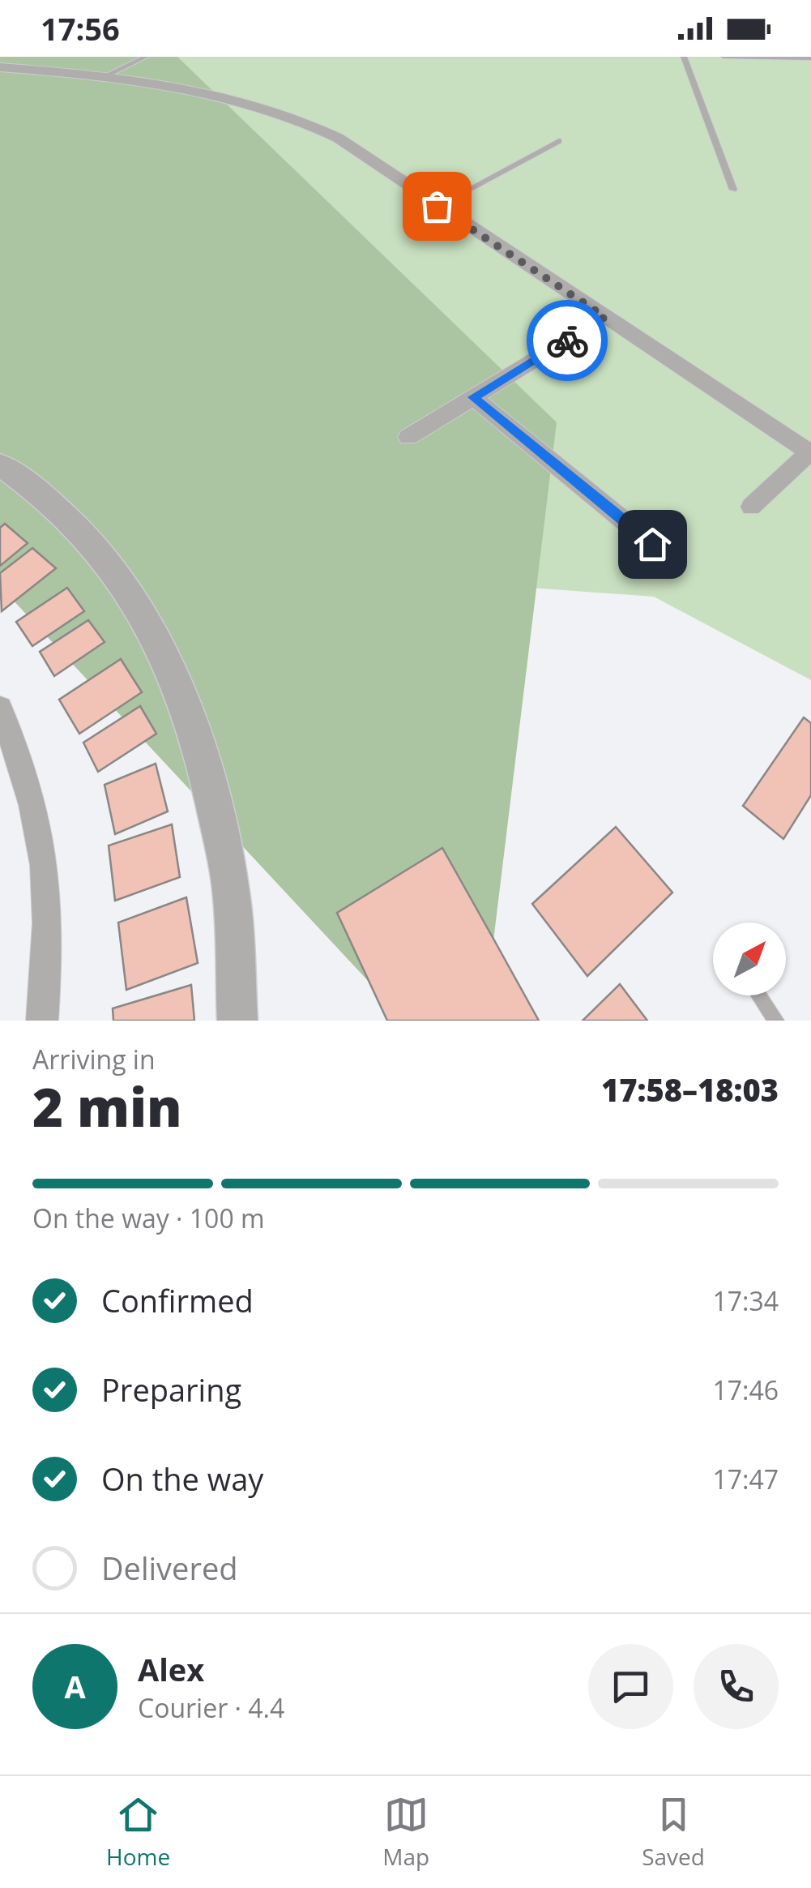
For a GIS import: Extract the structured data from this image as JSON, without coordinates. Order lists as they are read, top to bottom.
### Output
{
  "north": "top right",
  "page": {
    "status": "17:56",
    "heading": ["2 min", "Arriving in", "17:58–18:03"],
    "panel": ["Alex", "Courier · 4.4"],
    "bar": "On the way · 100 m",
    "list": [
      ["Confirmed", "17:34"],
      ["Preparing", "17:46"],
      ["On the way", "17:47"],
      "Delivered"
    ],
    "round": "A",
    "tabs": ["Home", "Map", "Saved"]
  }
}
